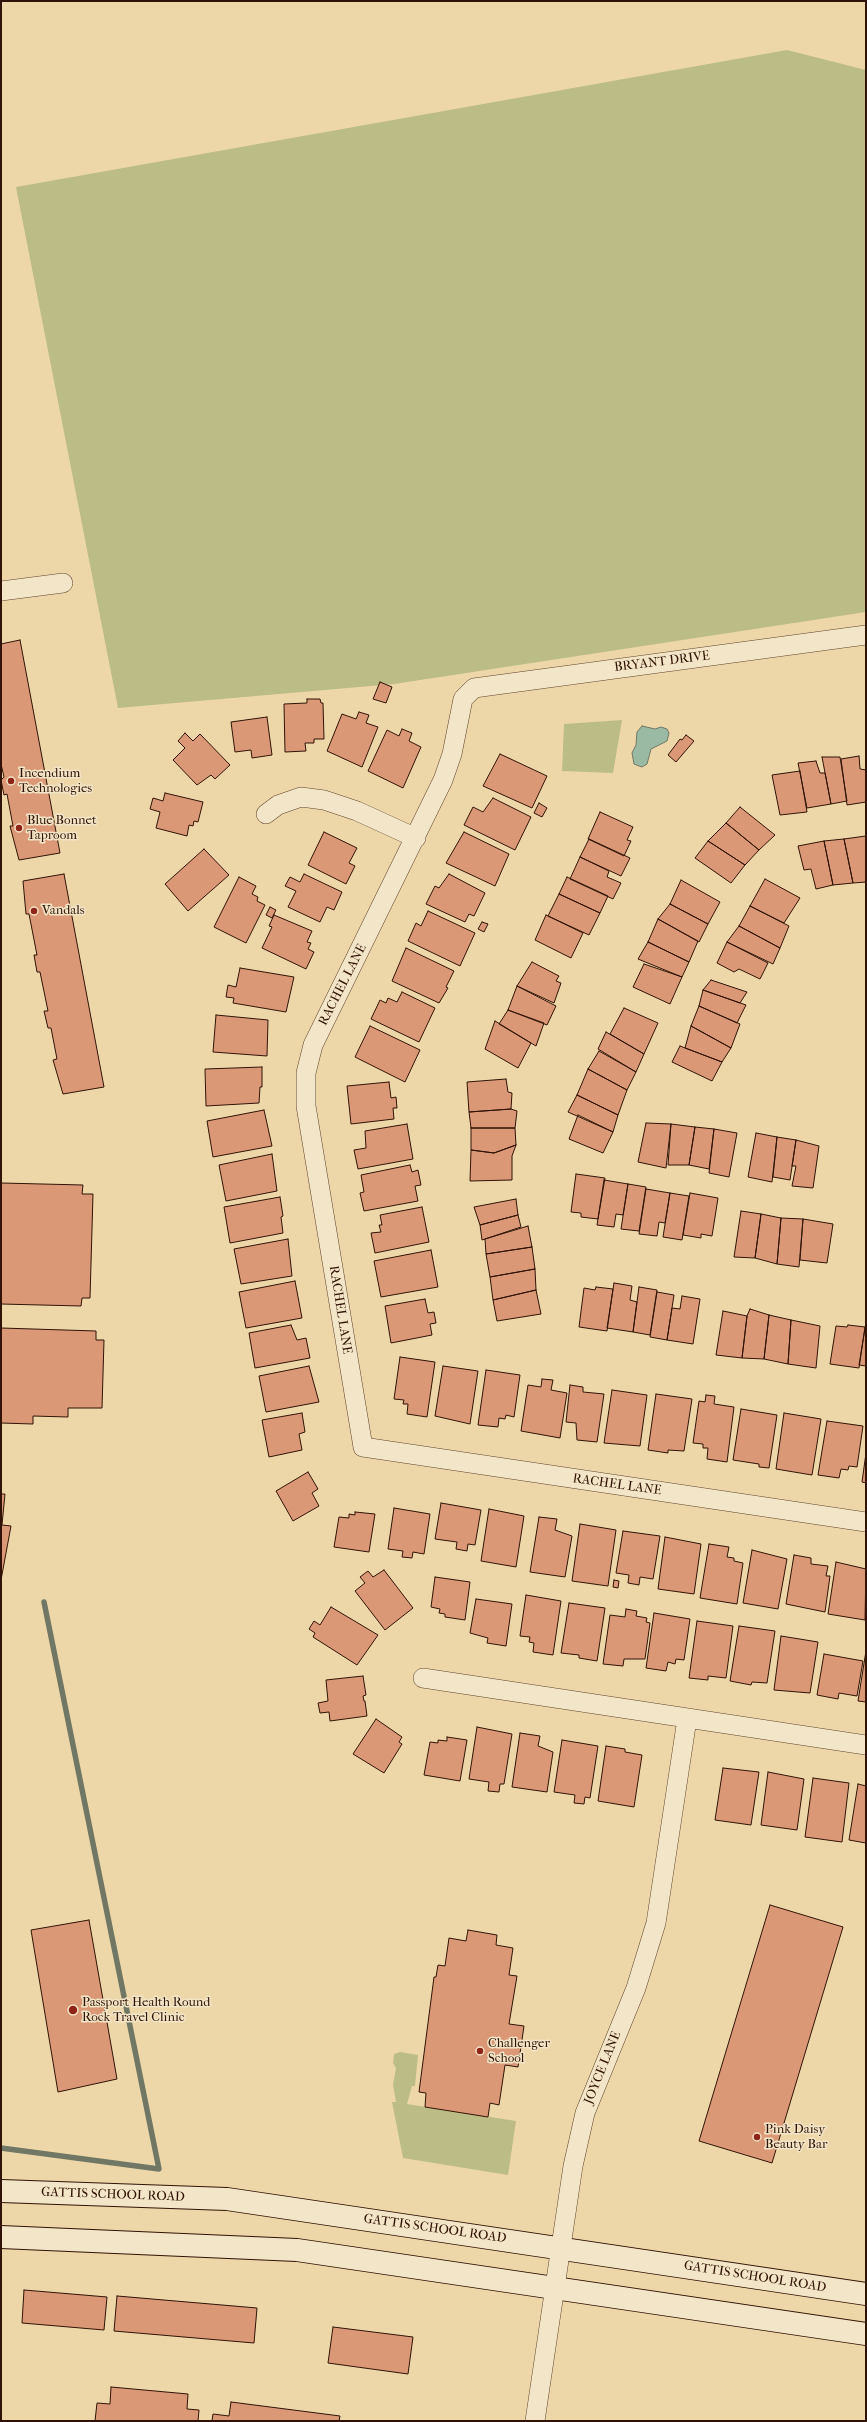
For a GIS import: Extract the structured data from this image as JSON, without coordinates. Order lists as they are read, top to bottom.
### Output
{
  "streets": {
    "main road": ["GATTIS SCHOOL ROAD"],
    "street": ["BRYANT DRIVE", "RACHEL LANE", "JOYCE LANE"]
  },
  "crossings": [
    ["BRYANT DRIVE", "RACHEL LANE"],
    ["JOYCE LANE", "GATTIS SCHOOL ROAD"]
  ],
  "places": [
    "Incendium Technologies",
    "Blue Bonnet Taproom",
    "Vandals",
    "Passport Health Round Rock Travel Clinic",
    "Challenger School",
    "Pink Daisy Beauty Bar"
  ]
}
